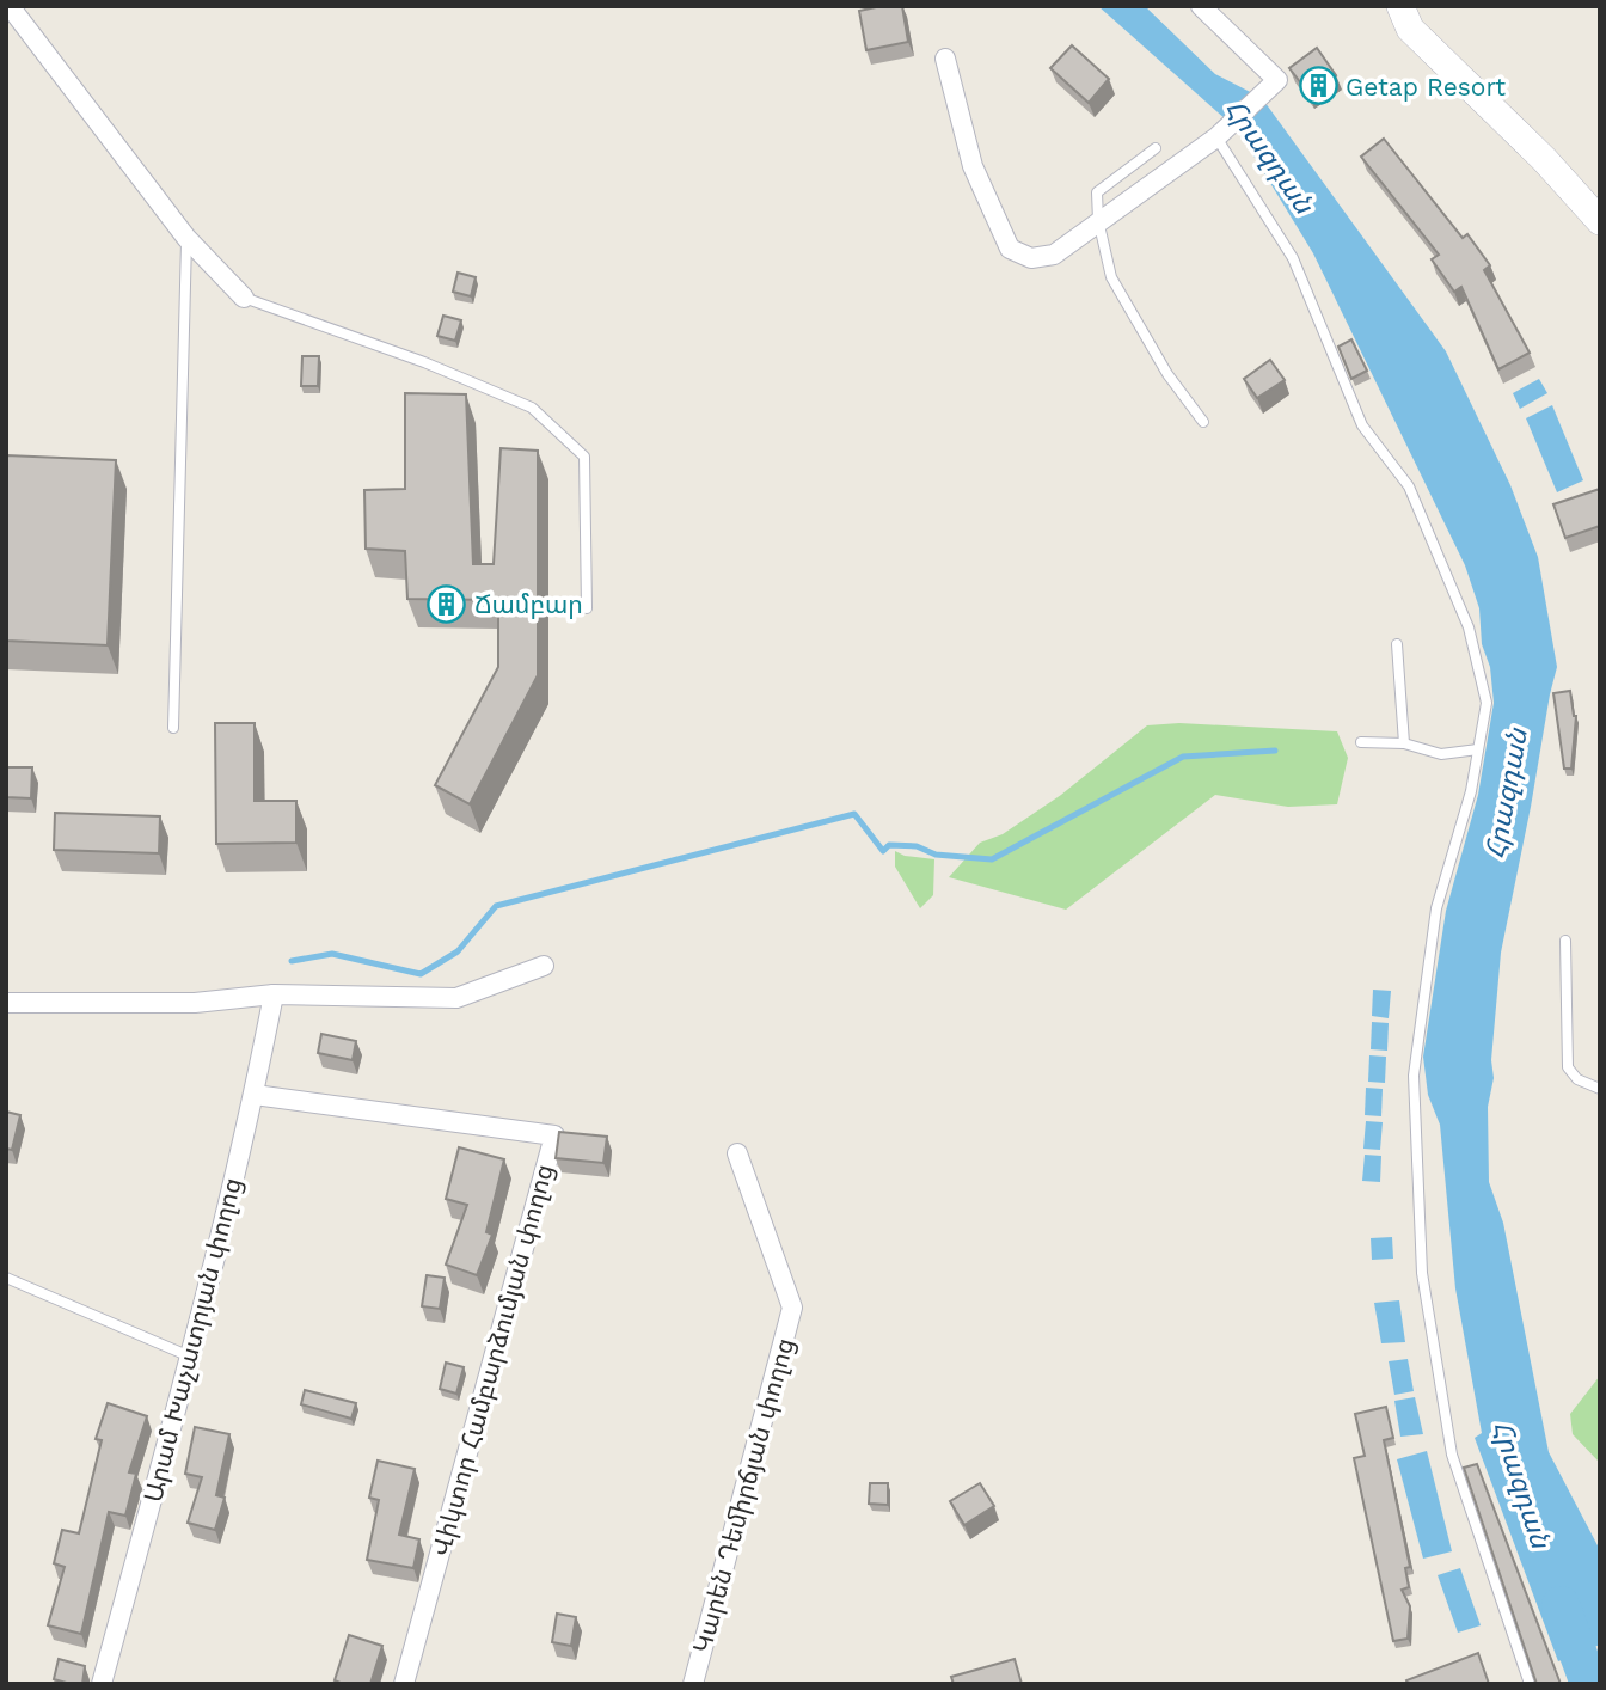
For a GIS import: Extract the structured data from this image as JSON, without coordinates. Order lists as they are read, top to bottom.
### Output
{
  "streets": {
    "street": ["Արամ Խաչատրյան փողոց", "Վիկտոր Համբարձումյան փողոց", "Կարեն Դեմիրճյան փողոց"]
  },
  "crossings": [
    ["Արամ Խաչատրյան փողոց", "Վիկտոր Համբարձումյան փողոց"]
  ],
  "water": ["Հրազդան"],
  "places": {
    "building": ["Getap Resort", "Ճամբար"]
  }
}
